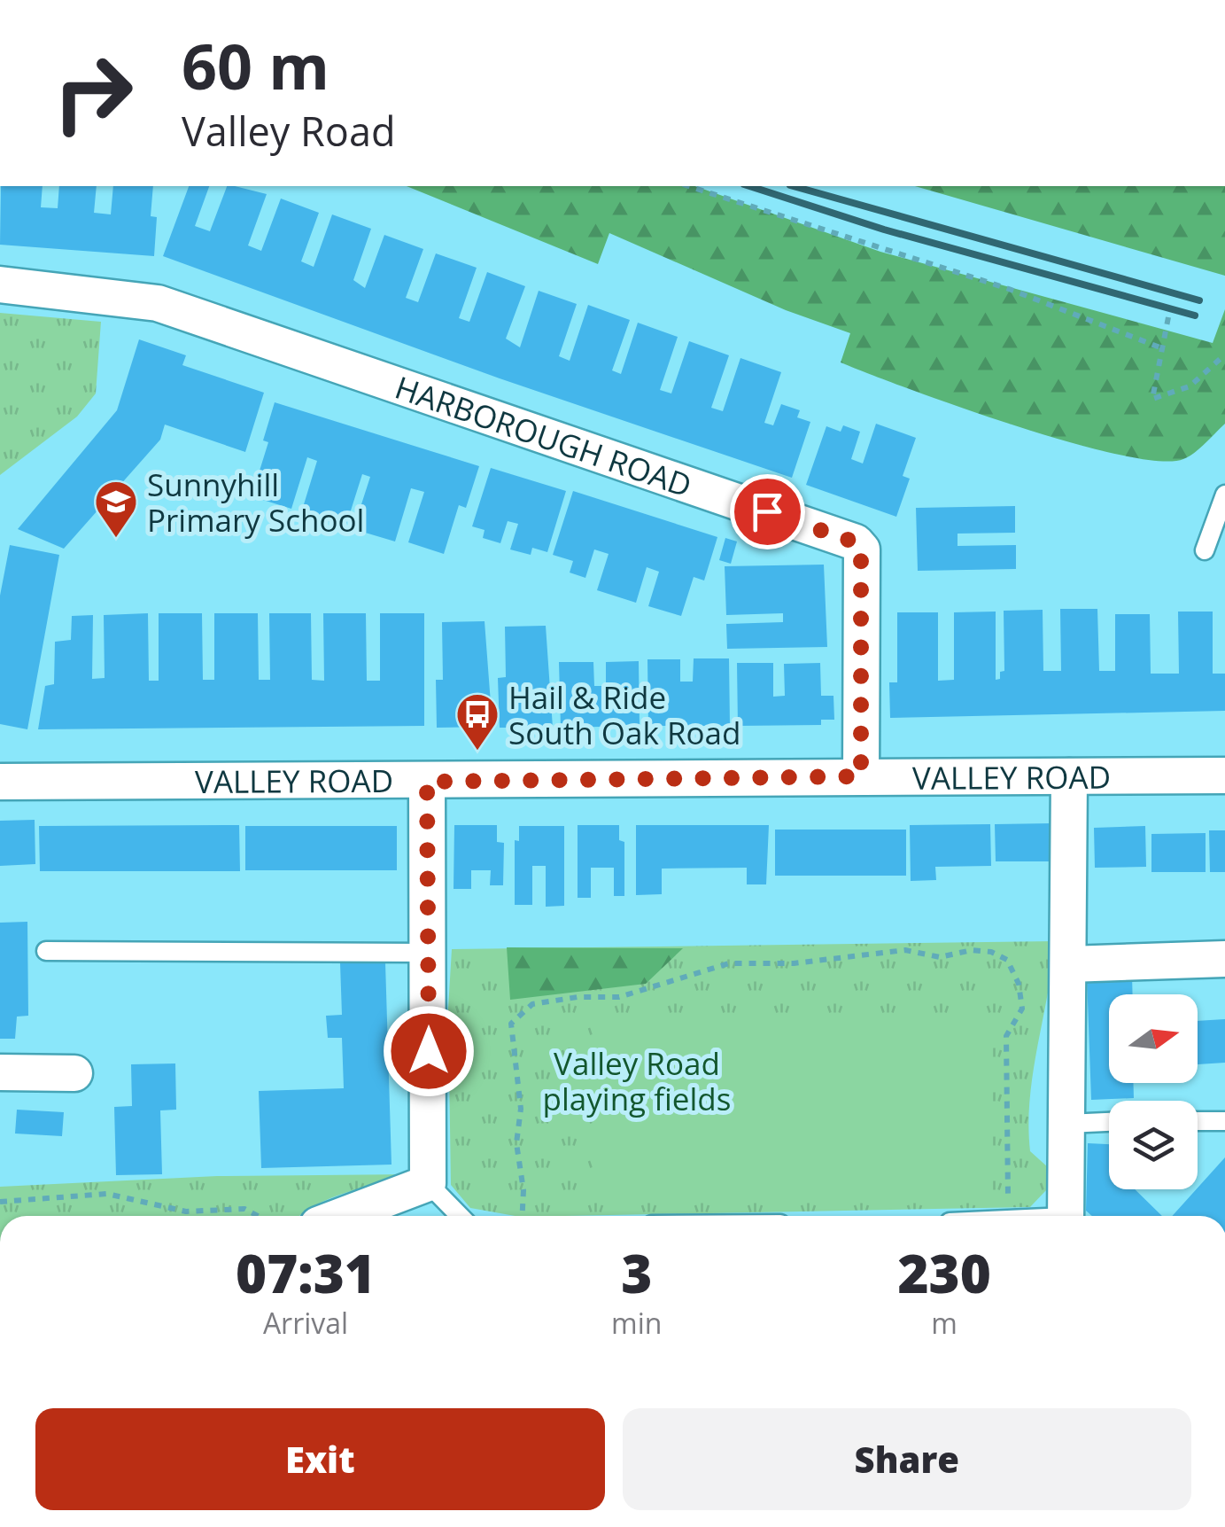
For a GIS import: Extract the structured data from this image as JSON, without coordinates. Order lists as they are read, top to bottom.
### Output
{
  "streets": {
    "street": ["HARBOROUGH ROAD", "VALLEY ROAD"]
  },
  "crossings": [
    ["HARBOROUGH ROAD", "VALLEY ROAD"]
  ],
  "parks": ["Valley Road playing fields"],
  "places": {
    "school or university": ["Sunnyhill Primary School"],
    "bus stop": ["Hail & Ride South Oak Road"]
  },
  "north": "right",
  "page": {
    "turn": ["60 m", "Valley Road"],
    "eta": [
      "07:31",
      "Arrival",
      "3",
      "min",
      "230",
      "m"
    ],
    "buttons": ["Exit", "Share"]
  }
}
